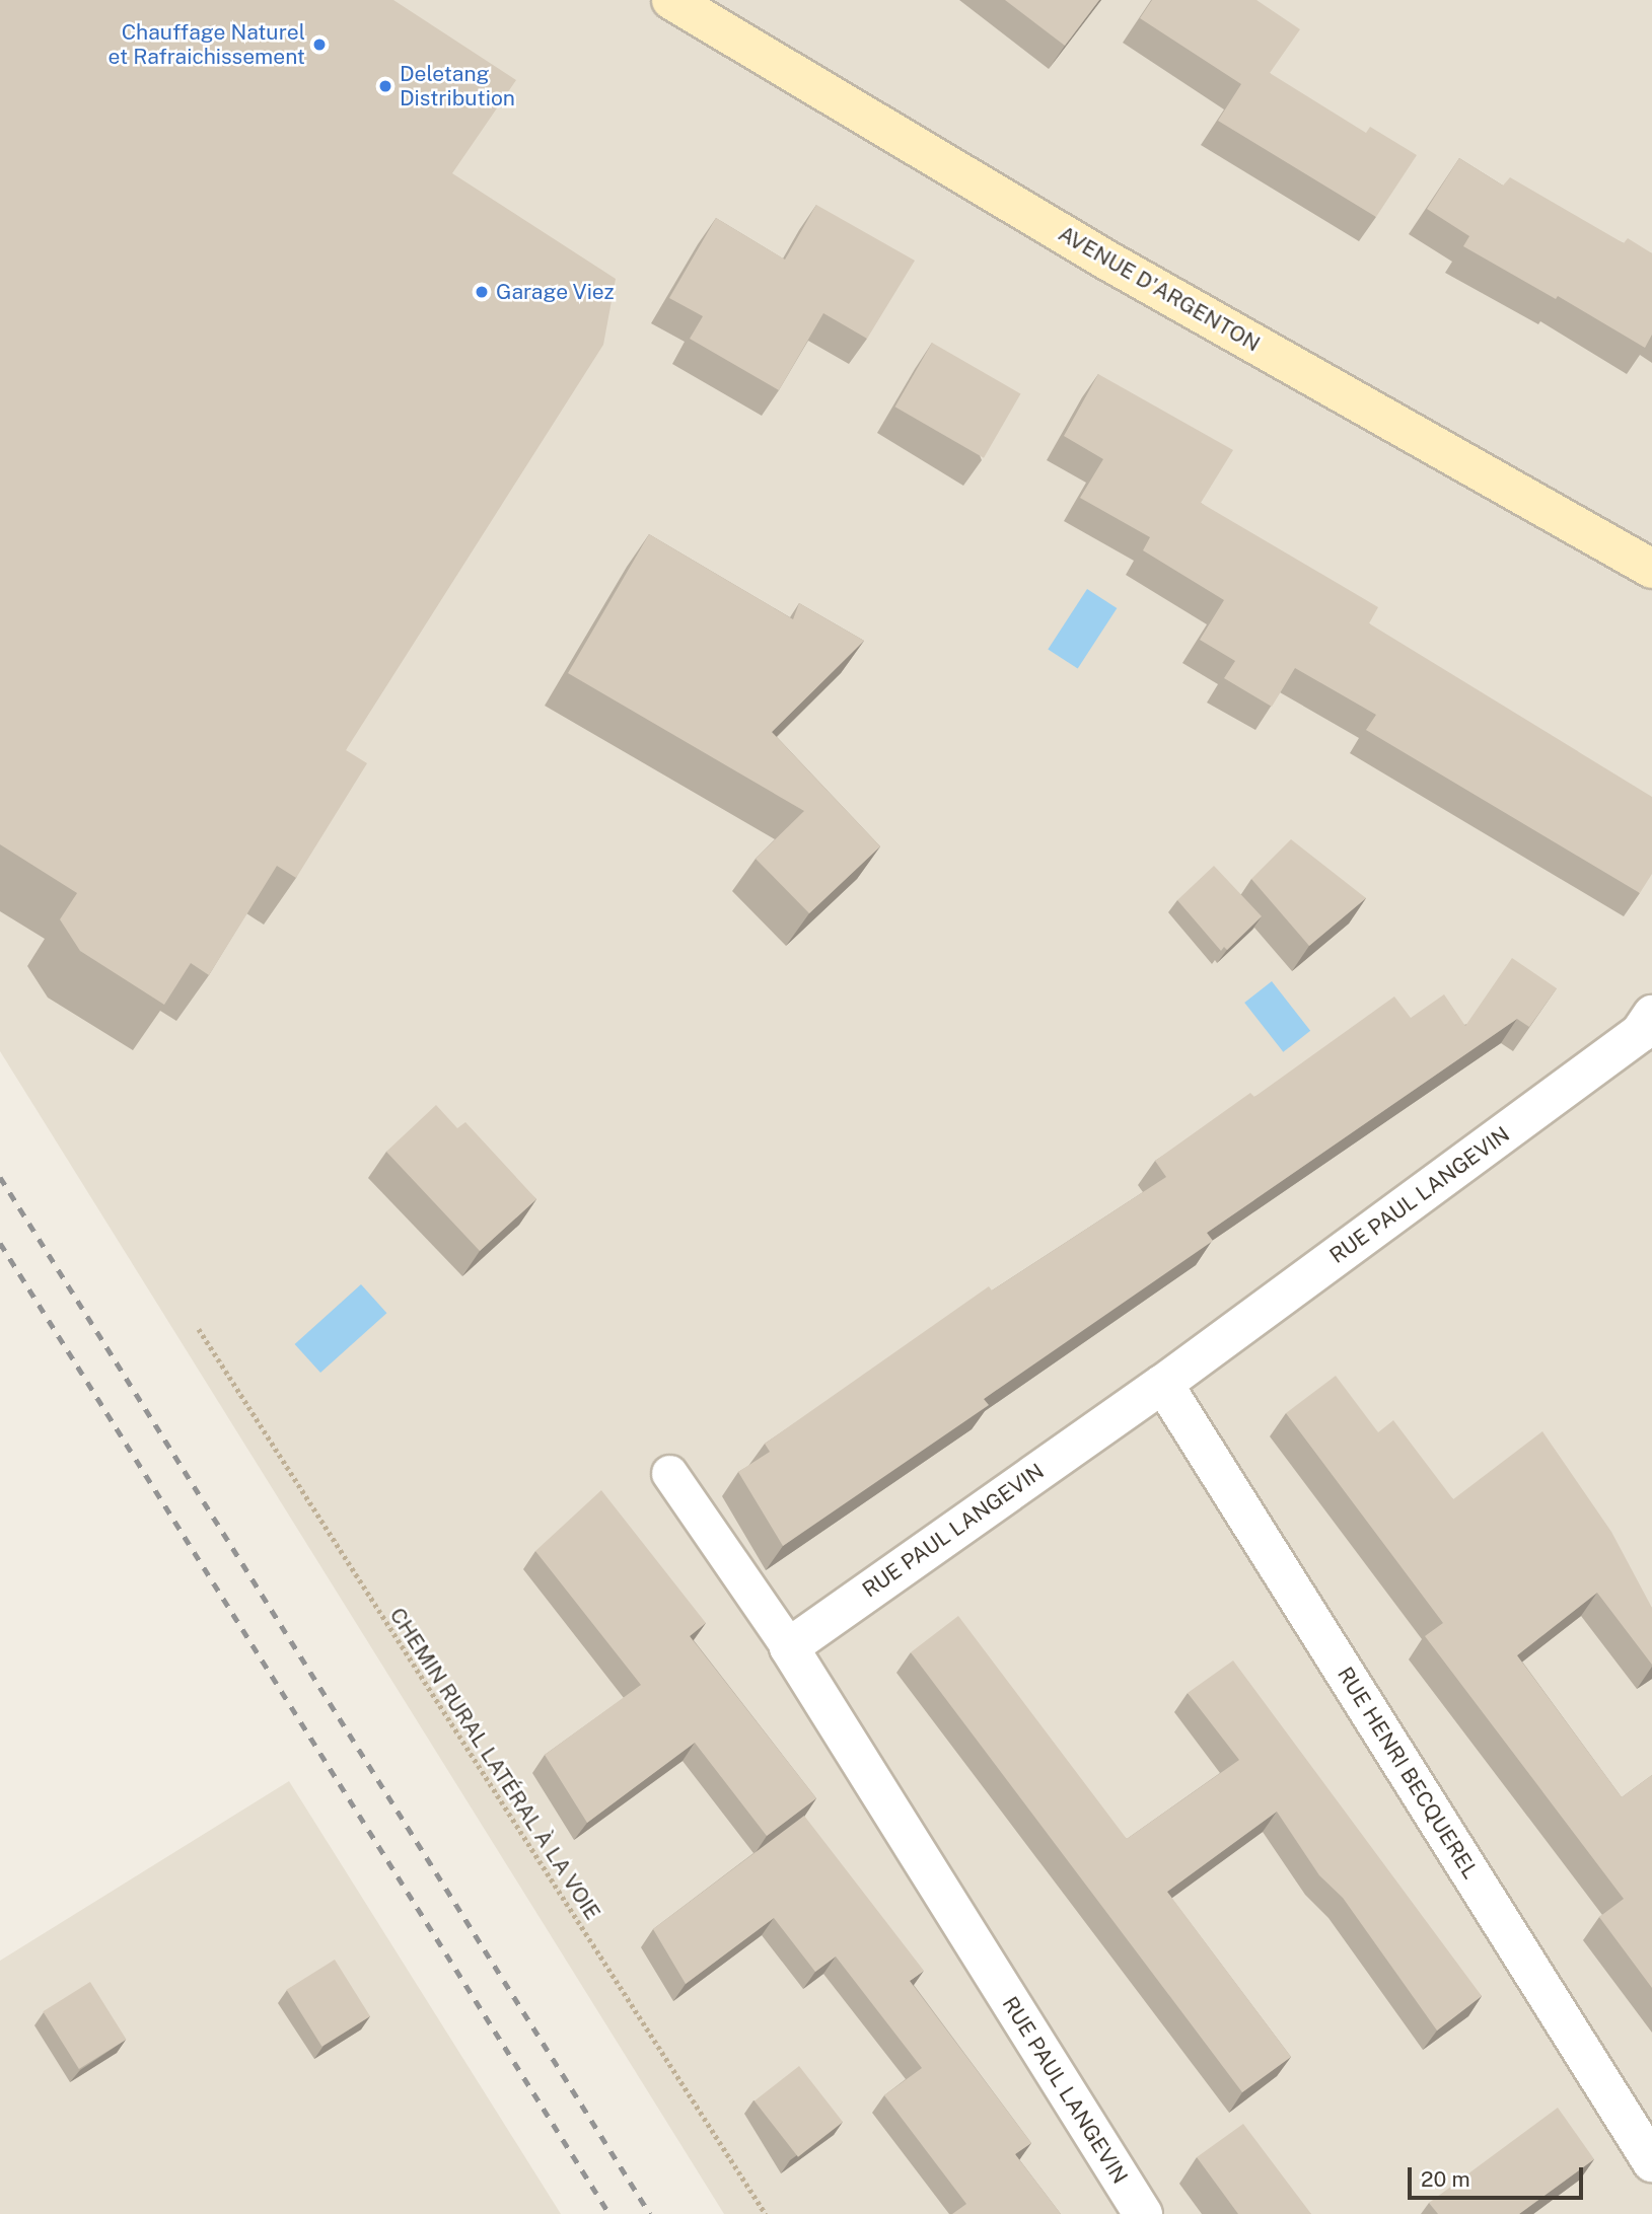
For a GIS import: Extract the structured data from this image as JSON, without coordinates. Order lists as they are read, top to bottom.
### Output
{
  "streets": {
    "main road": ["AVENUE D'ARGENTON"],
    "street": ["RUE PAUL LANGEVIN", "RUE HENRI BECQUEREL"],
    "path": ["CHEMIN RURAL LATÉRAL À LA VOIE"]
  },
  "crossings": [
    ["RUE PAUL LANGEVIN", "RUE HENRI BECQUEREL"]
  ],
  "places": ["Chauffage Naturel et Rafraichissement", "Deletang Distribution", "Garage Viez"],
  "scale_bar": "20 m"
}
